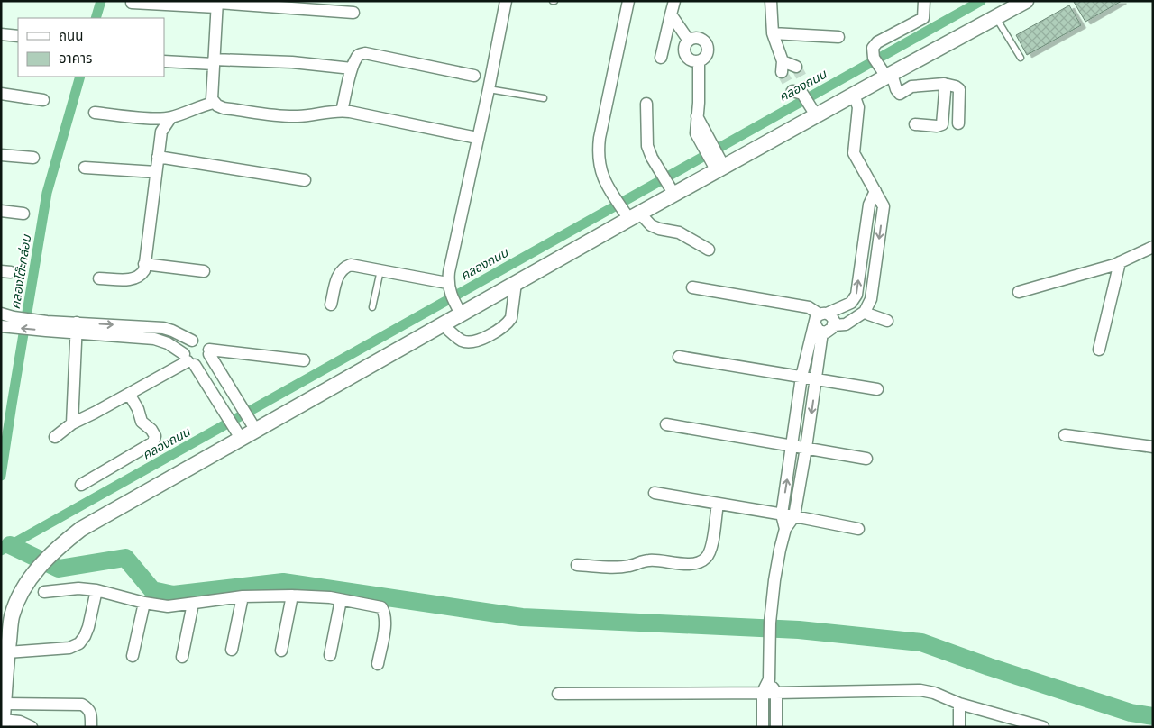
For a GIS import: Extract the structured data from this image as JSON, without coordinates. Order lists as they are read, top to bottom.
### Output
{
  "water": ["คลองถนน", "คลองโต๊ะกล่อม"],
  "legend": ["ถนน", "อาคาร"]
}
